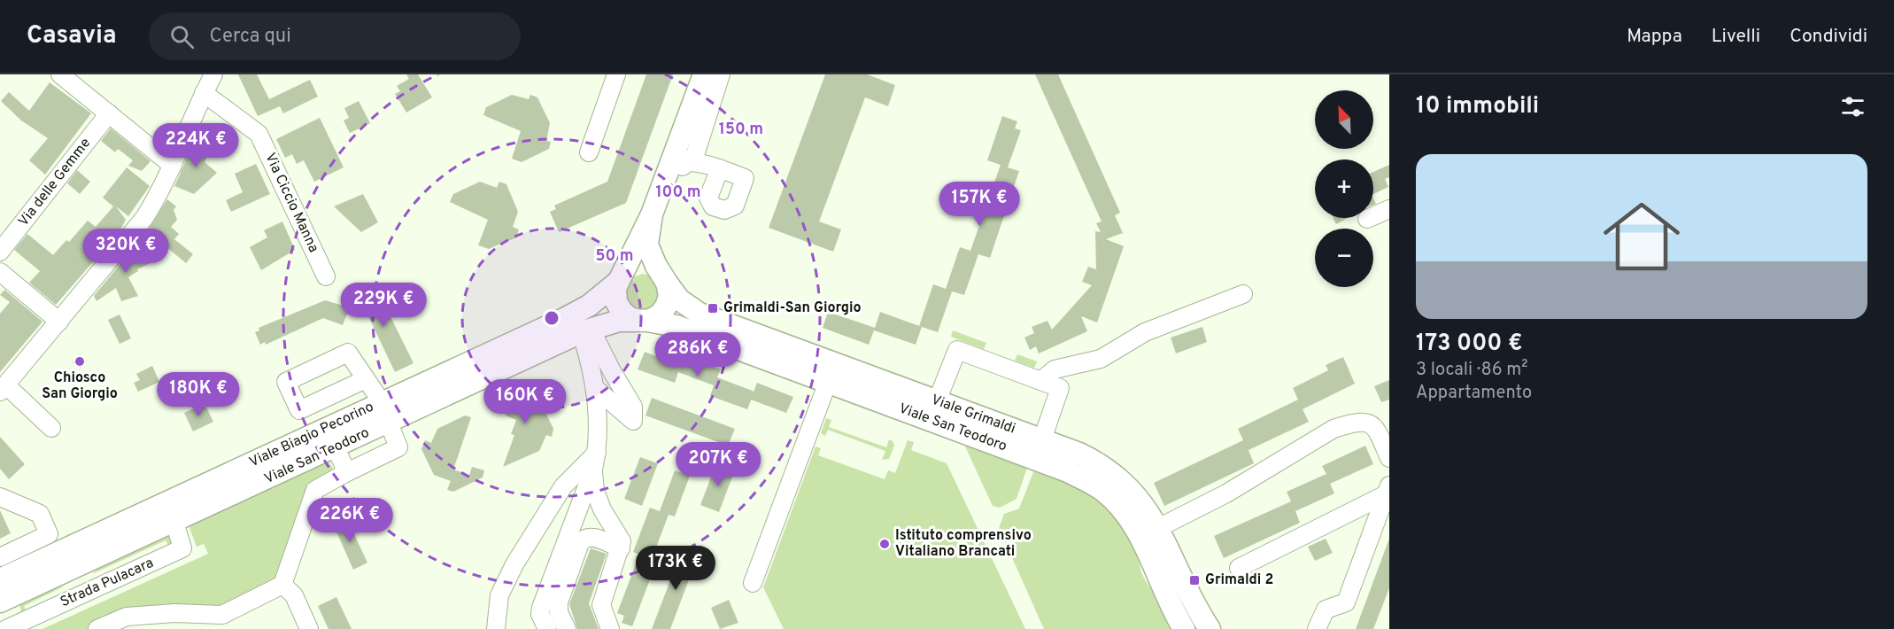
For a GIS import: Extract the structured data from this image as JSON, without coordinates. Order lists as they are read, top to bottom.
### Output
{
  "streets": {
    "main road": ["Viale Grimaldi", "Viale San Teodoro", "Viale Biagio Pecorino"],
    "street": ["Via delle Gemme", "Via Ciccio Manna", "Strada Pulacara"]
  },
  "crossings": [
    ["Viale Grimaldi", "Viale San Teodoro"],
    ["Viale Grimaldi", "Viale Biagio Pecorino"],
    ["Viale San Teodoro", "Viale Biagio Pecorino"],
    ["Viale San Teodoro", "Strada Pulacara"]
  ],
  "places": {
    "transit": ["Grimaldi-San Giorgio", "Grimaldi 2"],
    "other": ["Chiosco San Giorgio", "Istituto comprensivo Vitaliano Brancati"]
  },
  "north": "top left",
  "page": {
    "header": "Casavia",
    "search": "Cerca qui",
    "nav": ["Mappa", "Livelli", "Condividi"],
    "heading": "10 immobili",
    "map_buttons": ["+", "−"],
    "price": [
      "224K €",
      "157K €",
      "320K €",
      "229K €",
      "286K €",
      "180K €",
      "160K €",
      "207K €",
      "226K €",
      "173K €"
    ],
    "list": [
      {
        "name": "173 000 €",
        "note": "3 locali · 86 m² · Appartamento"
      }
    ]
  },
  "rings": ["150 m", "100 m", "50 m"]
}
